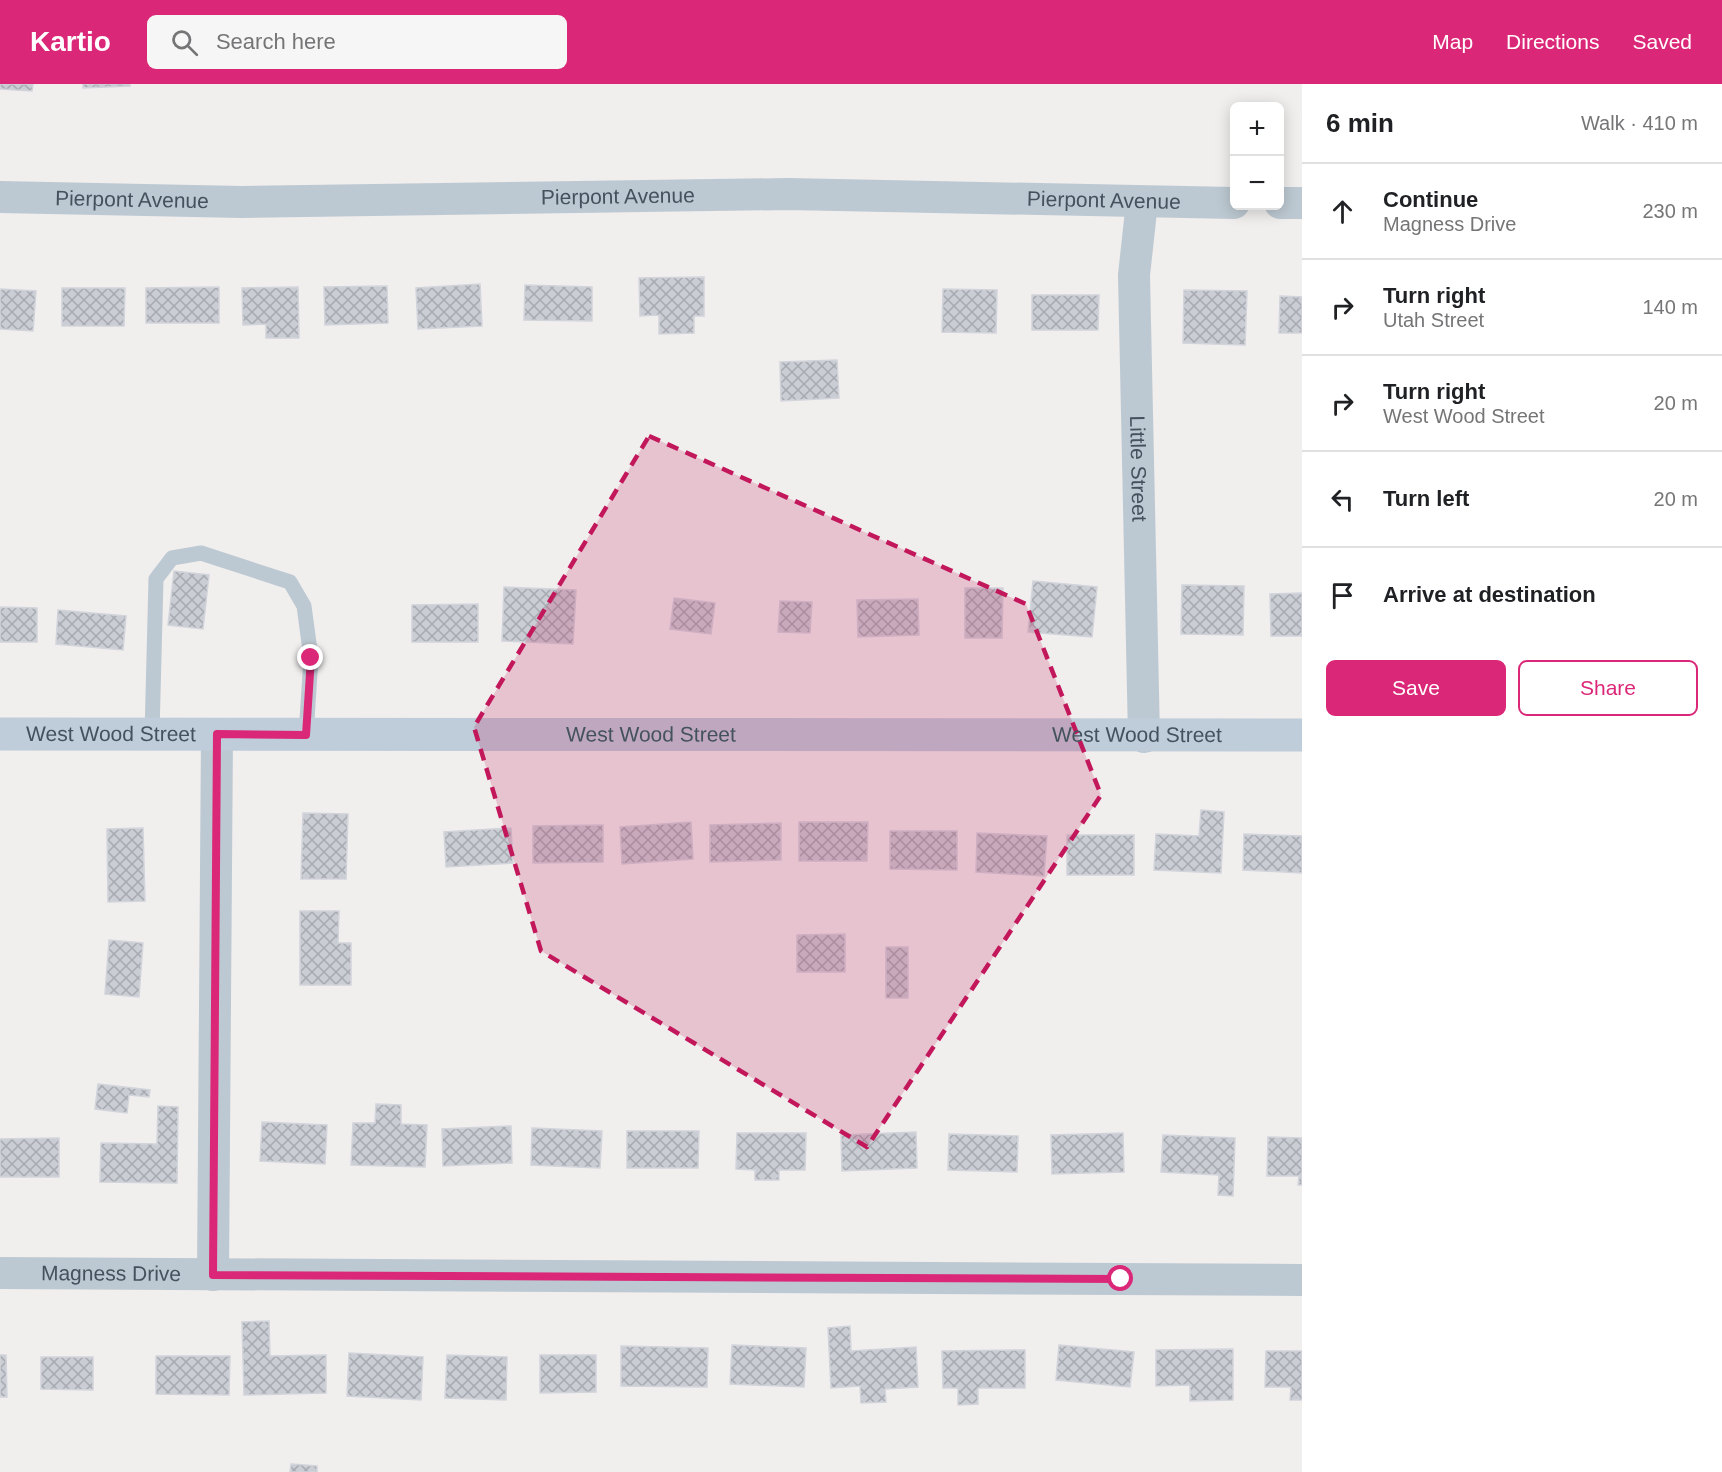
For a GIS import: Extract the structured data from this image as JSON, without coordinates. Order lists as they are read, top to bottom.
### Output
{
  "streets": {
    "street": [
      "Pierpont Avenue",
      "Little Street",
      "West Wood Street",
      "Magness Drive"
    ]
  },
  "crossings": [
    ["Pierpont Avenue", "Little Street"],
    ["Little Street", "West Wood Street"]
  ],
  "page": {
    "header": "Kartio",
    "search": "Search here",
    "nav": ["Map", "Directions", "Saved"],
    "heading": ["6 min", "Walk · 410 m"],
    "map_buttons": ["+", "−"],
    "list": [
      ["Continue", "Magness Drive", "230 m"],
      ["Turn right", "Utah Street", "140 m"],
      ["Turn right", "West Wood Street", "20 m"],
      ["Turn left", "20 m"],
      "Arrive at destination"
    ],
    "buttons": ["Save", "Share"]
  }
}
